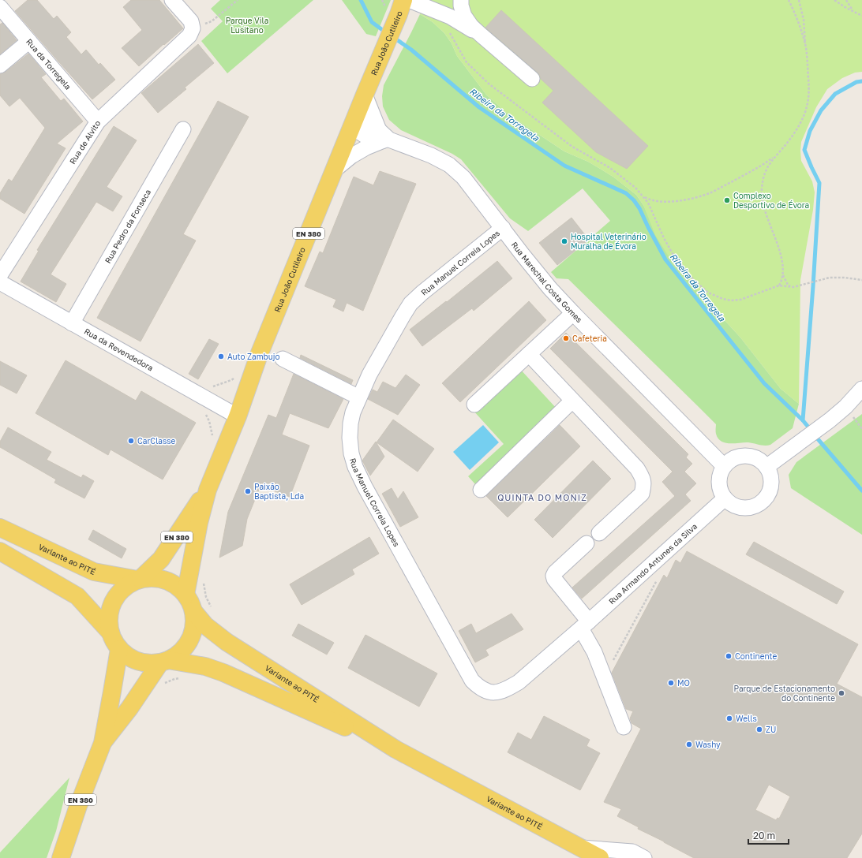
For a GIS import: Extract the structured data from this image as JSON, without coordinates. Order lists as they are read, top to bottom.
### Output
{
  "streets": {
    "main road": ["Rua João Cutileiro", "EN 380", "Variante ao PITÉ"],
    "street": [
      "Rua da Torregela",
      "Rua de Alvito",
      "Rua Pedro da Fonseca",
      "Rua Manuel Correia Lopes",
      "Rua Marechal Costa Gomes",
      "Rua da Revendedora",
      "Rua Armando Antunes da Silva"
    ]
  },
  "crossings": [
    ["Rua João Cutileiro", "EN 380"],
    ["Rua João Cutileiro", "Rua Marechal Costa Gomes"],
    ["Rua João Cutileiro", "Rua da Revendedora"],
    ["Rua João Cutileiro", "Variante ao PITÉ"],
    ["Rua da Torregela", "Rua de Alvito"],
    ["Rua Pedro da Fonseca", "Rua da Revendedora"],
    ["EN 380", "Variante ao PITÉ"],
    ["Rua Manuel Correia Lopes", "Rua Marechal Costa Gomes"],
    ["Rua Manuel Correia Lopes", "Rua Armando Antunes da Silva"],
    ["Rua Marechal Costa Gomes", "Rua Armando Antunes da Silva"]
  ],
  "districts": ["QUINTA DO MONIZ"],
  "water": ["Ribeira da Torregela"],
  "parks": ["Parque Vila Lusitano"],
  "places": [
    "Complexo Desportivo de Évora",
    "Hospital Veterinário Muralha de Évora",
    "Cafeteria",
    "Auto Zambujo",
    "CarClasse",
    "Paixão Baptista, Lda",
    "Continente",
    "MO",
    "Parque de Estacionamento do Continente",
    "Wells",
    "ZU",
    "Washy"
  ],
  "scale_bar": "20 m"
}
